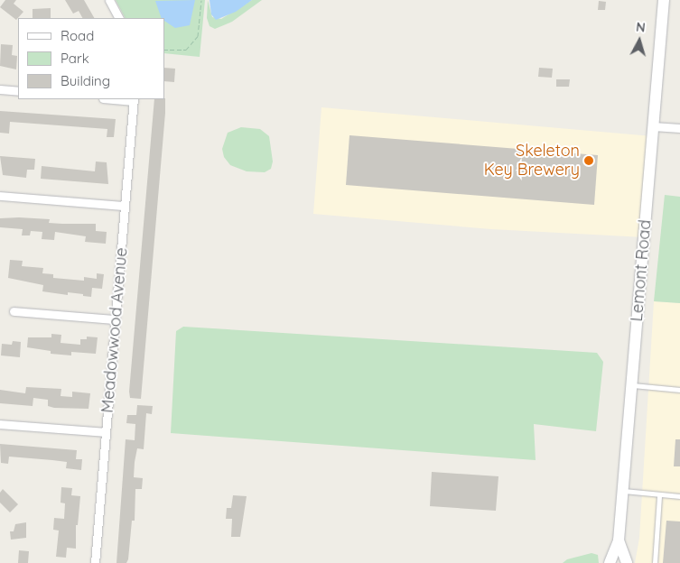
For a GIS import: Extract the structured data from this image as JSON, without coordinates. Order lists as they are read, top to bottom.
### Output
{
  "streets": {
    "main road": ["Lemont Road"],
    "street": ["Meadowwood Avenue"]
  },
  "places": ["Skeleton Key Brewery"],
  "legend": ["Road", "Park", "Building"],
  "north": "top"
}
